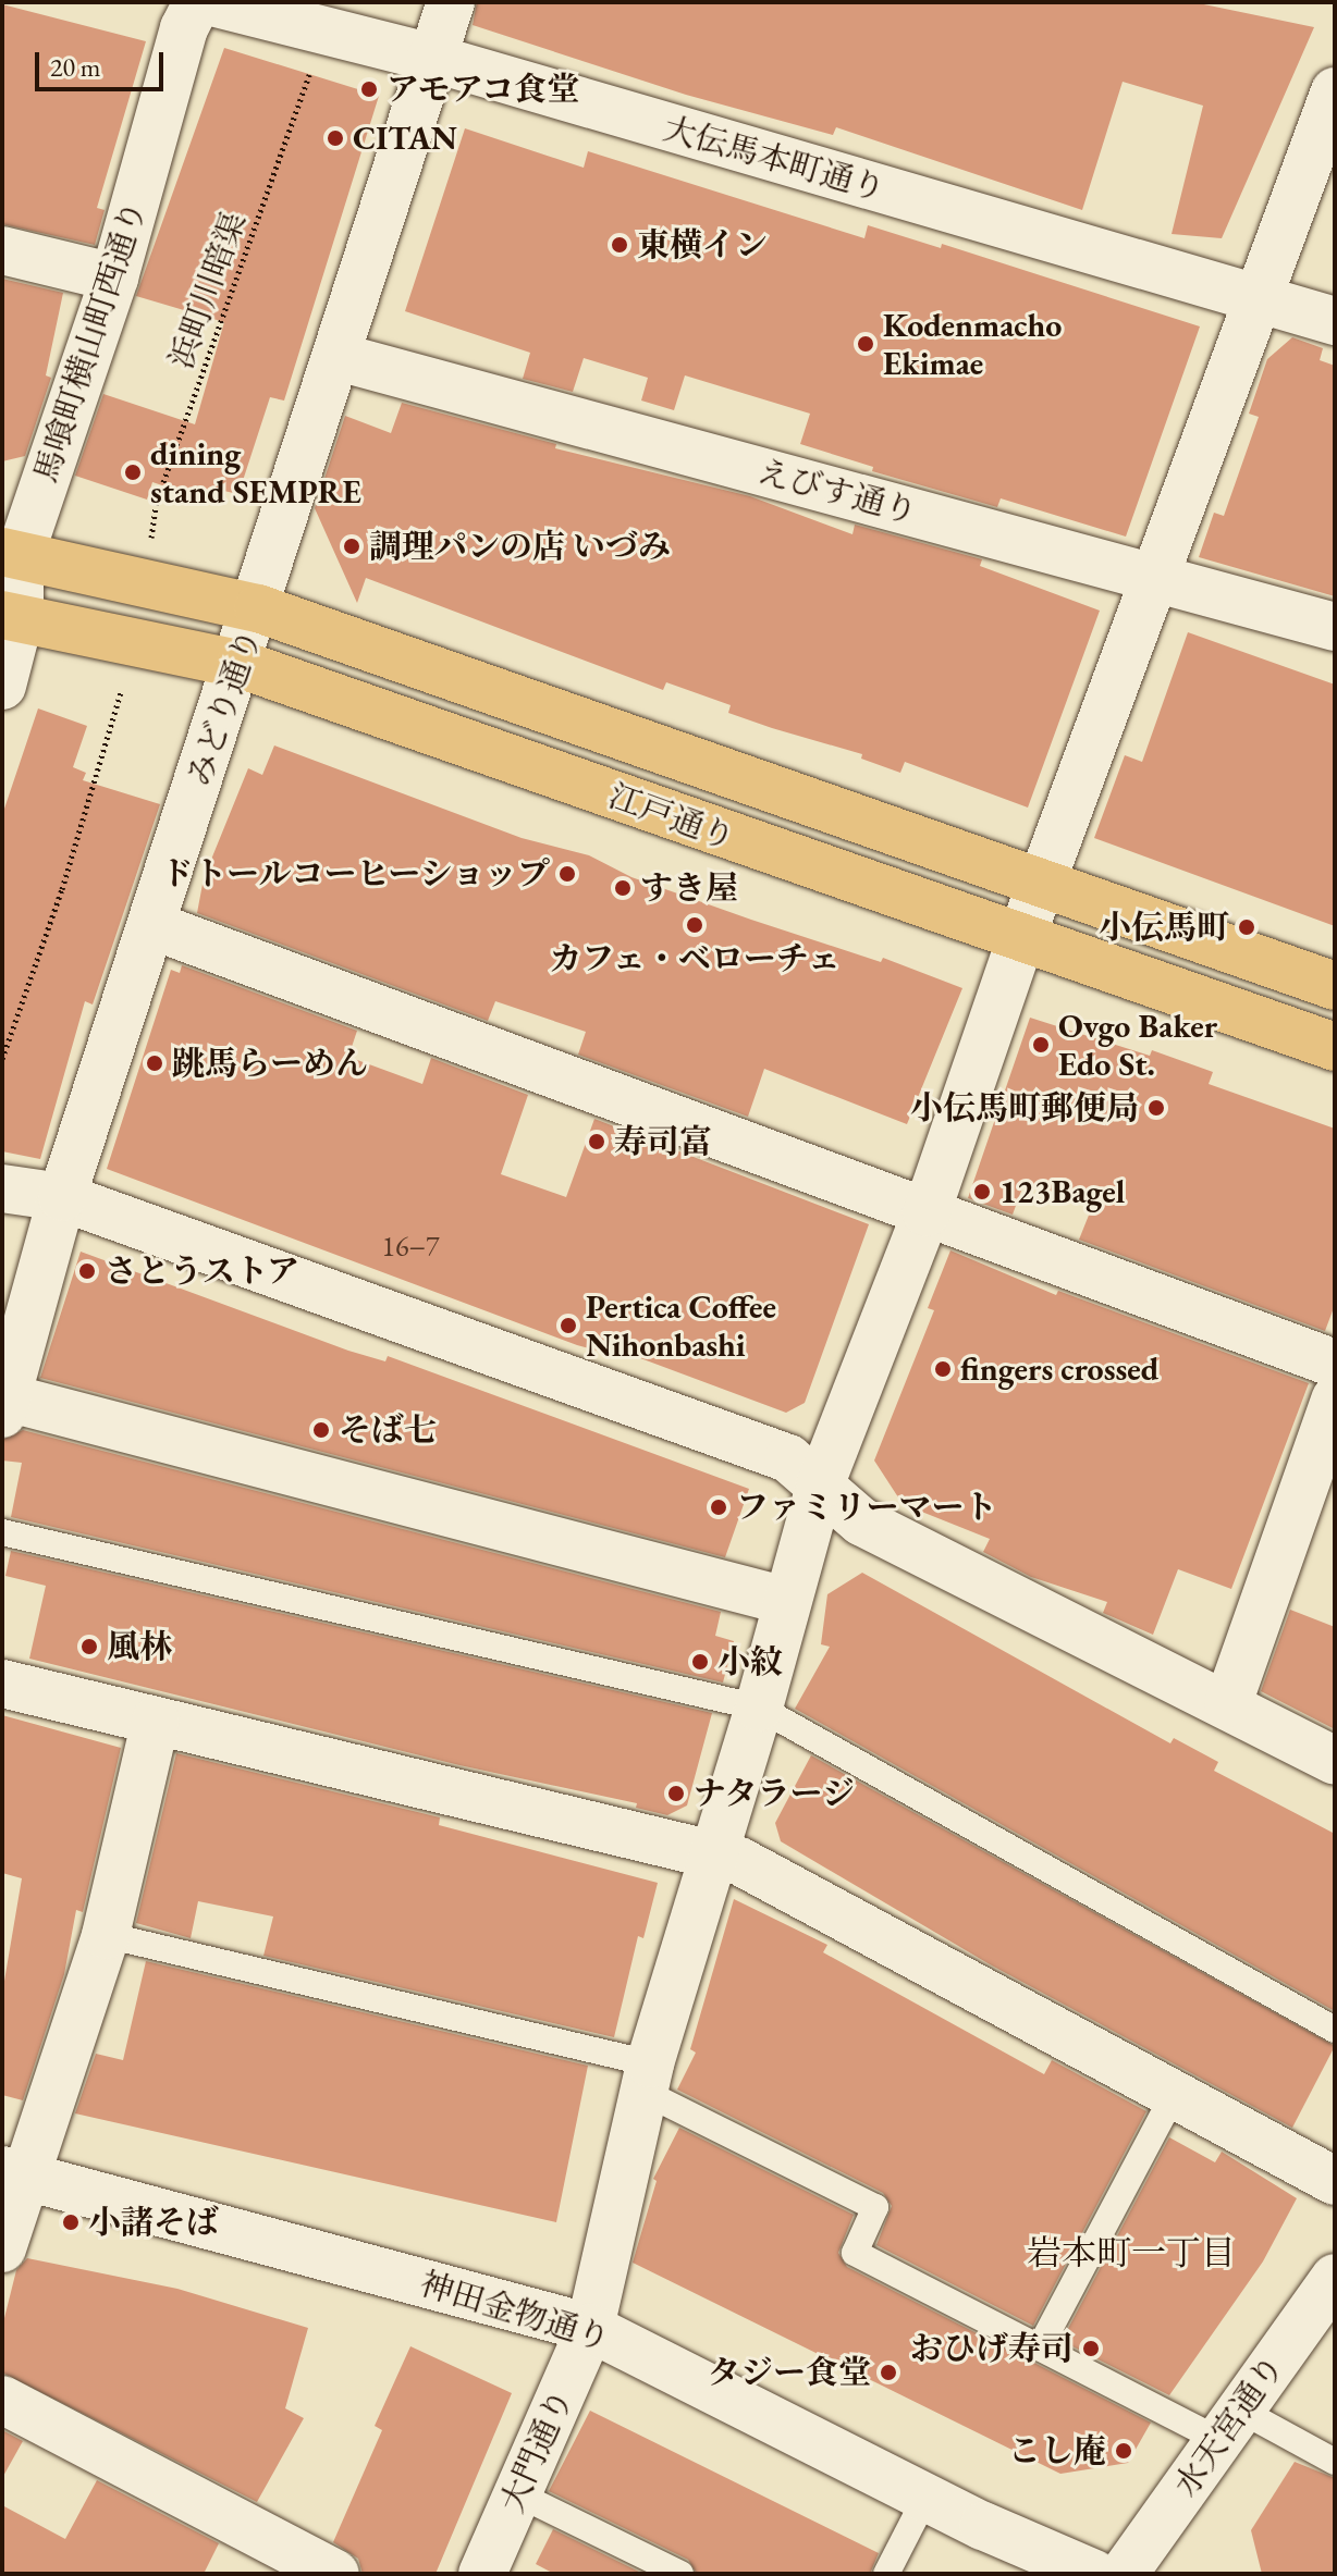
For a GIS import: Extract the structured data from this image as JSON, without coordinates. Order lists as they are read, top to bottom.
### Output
{
  "streets": {
    "highway": ["江戸通り"],
    "street": [
      "大伝馬本町通り",
      "馬喰町横山町西通り",
      "えびす通り",
      "みどり通り",
      "神田金物通り",
      "水天宮通り",
      "大門通り"
    ],
    "path": ["浜町川暗渠"]
  },
  "crossings": [
    ["大伝馬本町通り", "みどり通り"],
    ["大伝馬本町通り", "大門通り"],
    ["馬喰町横山町西通り", "江戸通り"],
    ["えびす通り", "みどり通り"],
    ["えびす通り", "大門通り"],
    ["みどり通り", "江戸通り"],
    ["江戸通り", "大門通り"],
    ["神田金物通り", "大門通り"]
  ],
  "districts": ["岩本町一丁目"],
  "places": [
    "アモアコ食堂",
    "CITAN",
    "東横イン",
    "Kodenmacho Ekimae",
    "dining stand SEMPRE",
    "調理パンの店 いづみ",
    "ドトールコーヒーショップ",
    "すき屋",
    "カフェ・ベローチェ",
    "小伝馬町",
    "Ovgo Baker Edo St.",
    "跳馬らーめん",
    "小伝馬町郵便局",
    "寿司富",
    "123Bagel",
    "さとうストア",
    "Pertica Coffee Nihonbashi",
    "fingers crossed",
    "そば七",
    "ファミリーマート",
    "風林",
    "小紋",
    "ナタラージ",
    "小諸そば",
    "おひげ寿司",
    "タジー食堂",
    "こし庵"
  ],
  "house_numbers": ["16−7"],
  "scale_bar": "20 m"
}
